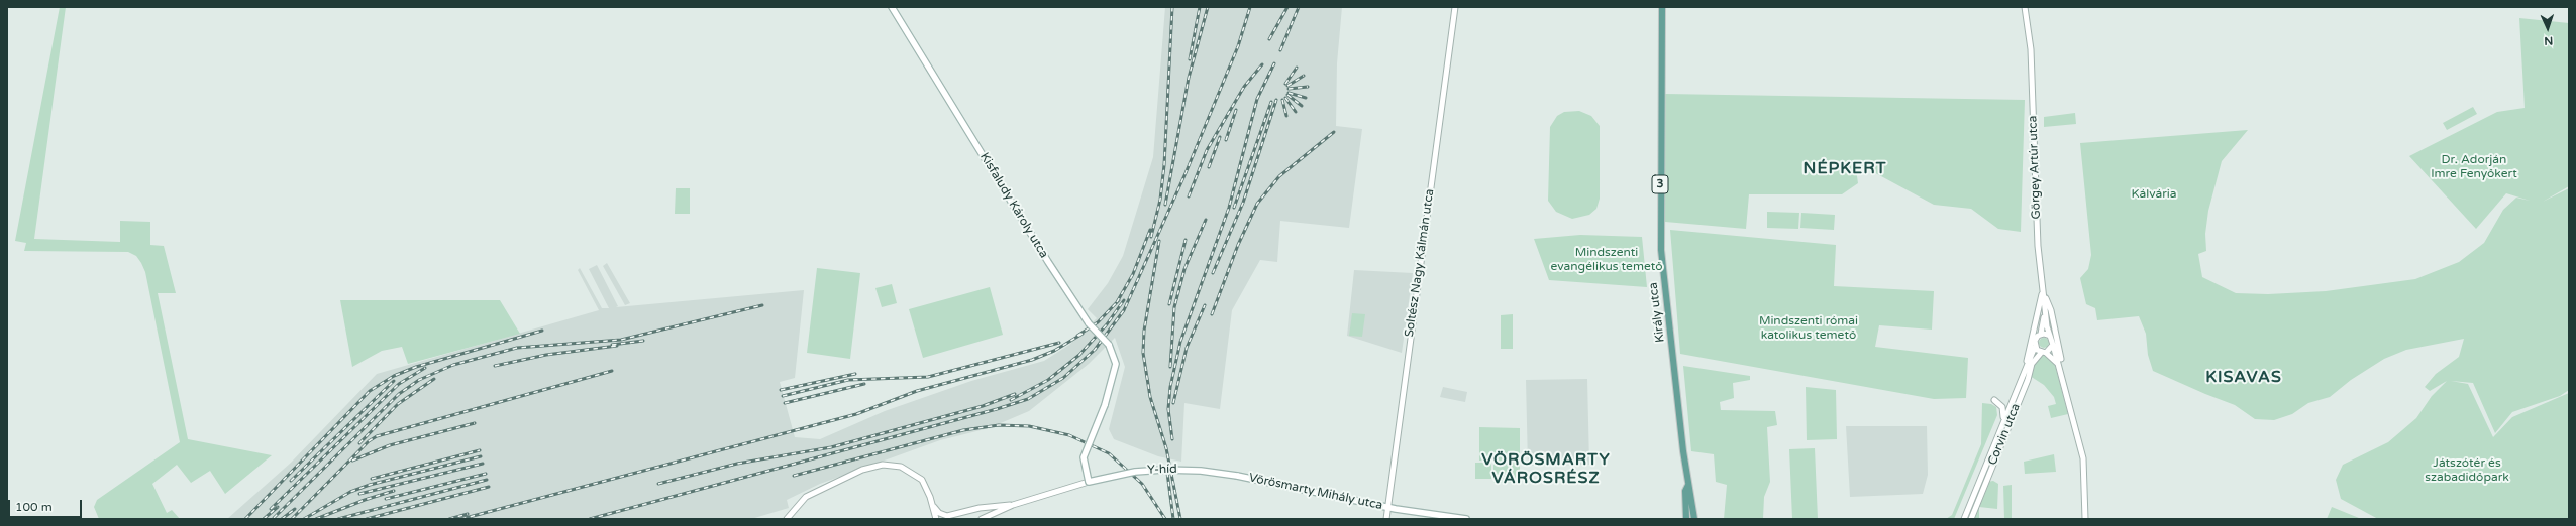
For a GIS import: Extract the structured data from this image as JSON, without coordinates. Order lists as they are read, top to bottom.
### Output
{
  "streets": {
    "main road": [
      "3",
      "Kisfaludy Károly utca",
      "Király utca",
      "Y-híd",
      "Vörösmarty Mihály utca"
    ],
    "street": ["Görgey Artúr utca", "Soltész Nagy Kálmán utca", "Corvin utca"]
  },
  "crossings": [
    ["Görgey Artúr utca", "Corvin utca"],
    ["Kisfaludy Károly utca", "Y-híd"],
    ["Soltész Nagy Kálmán utca", "Vörösmarty Mihály utca"],
    ["Y-híd", "Vörösmarty Mihály utca"]
  ],
  "districts": ["NÉPKERT", "KISAVAS", "VÖRÖSMARTY VÁROSRÉSZ"],
  "parks": [
    "Dr. Adorján Imre Fenyőkert",
    "Kálvária",
    "Mindszenti evangélikus temető",
    "Mindszenti római katolikus temető",
    "Játszótér és szabadidőpark"
  ],
  "scale_bar": "100 m",
  "north": "bottom"
}
